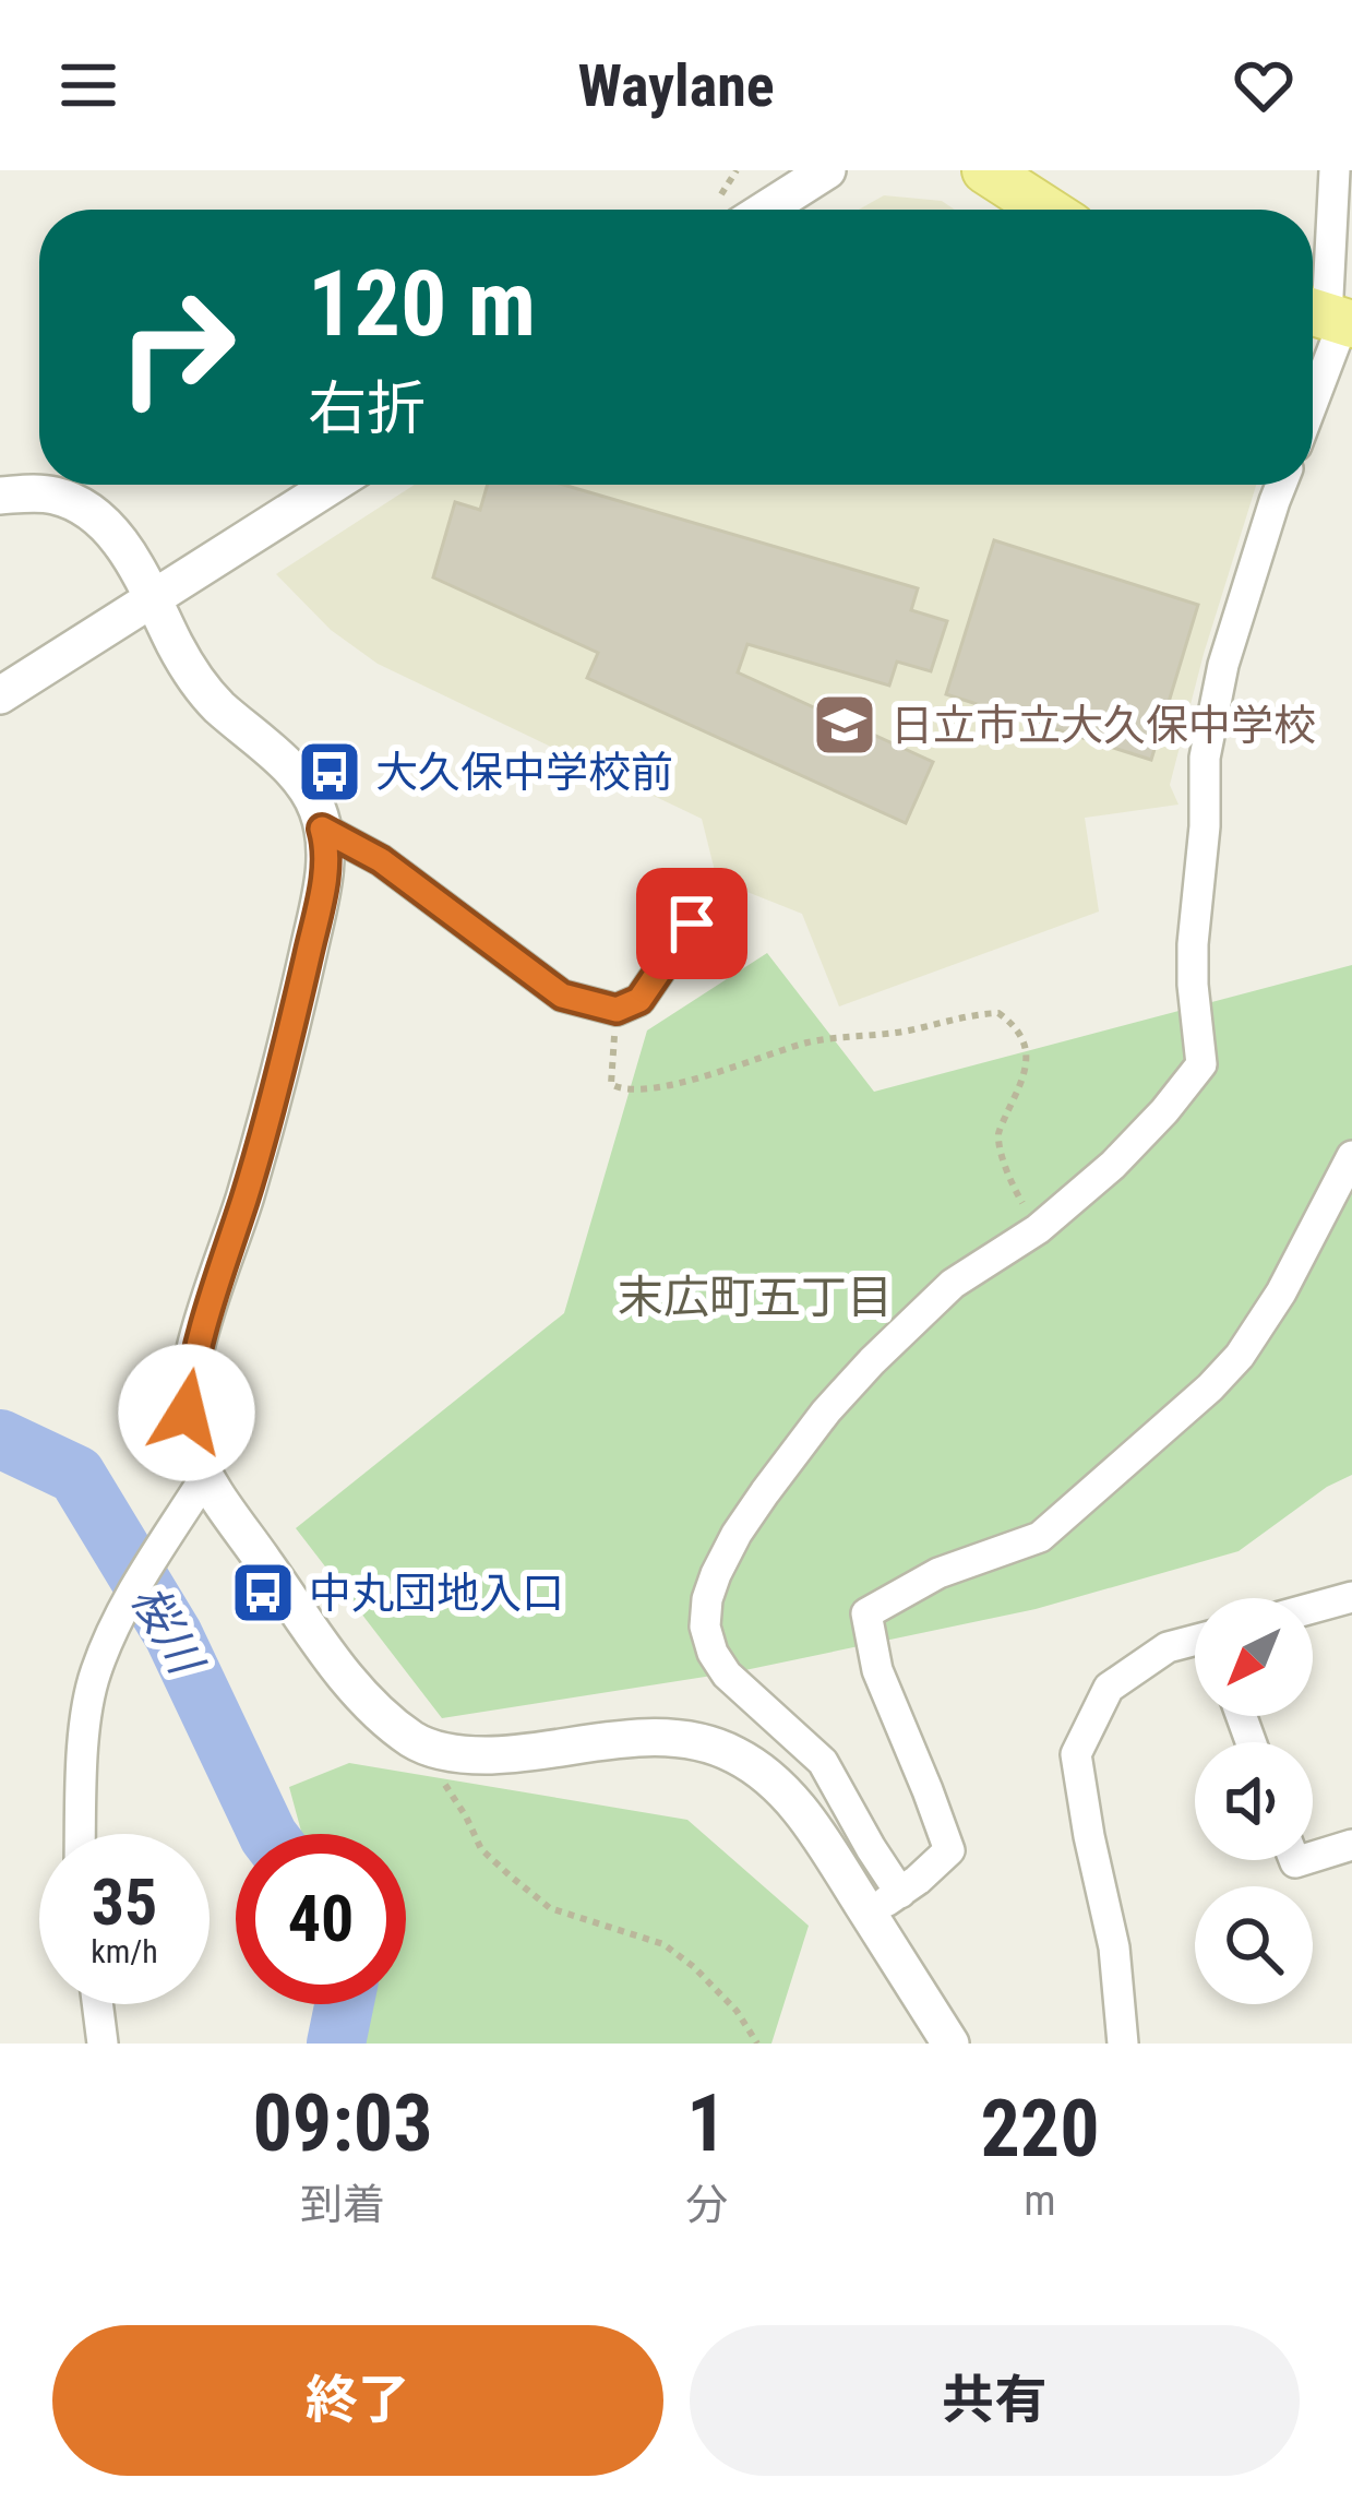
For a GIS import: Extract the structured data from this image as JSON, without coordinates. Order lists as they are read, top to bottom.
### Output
{
  "districts": ["末広町五丁目"],
  "water": ["桜川"],
  "places": {
    "school or university": ["日立市立大久保中学校"],
    "bus stop": ["大久保中学校前", "中丸団地入口"]
  },
  "north": "bottom left",
  "page": {
    "header": "Waylane",
    "turn": ["120 m", "右折"],
    "speed": "35 km/h",
    "limit": "40",
    "eta": [
      "09:03",
      "到着",
      "1",
      "分",
      "220",
      "m"
    ],
    "buttons": ["終了", "共有"]
  }
}
